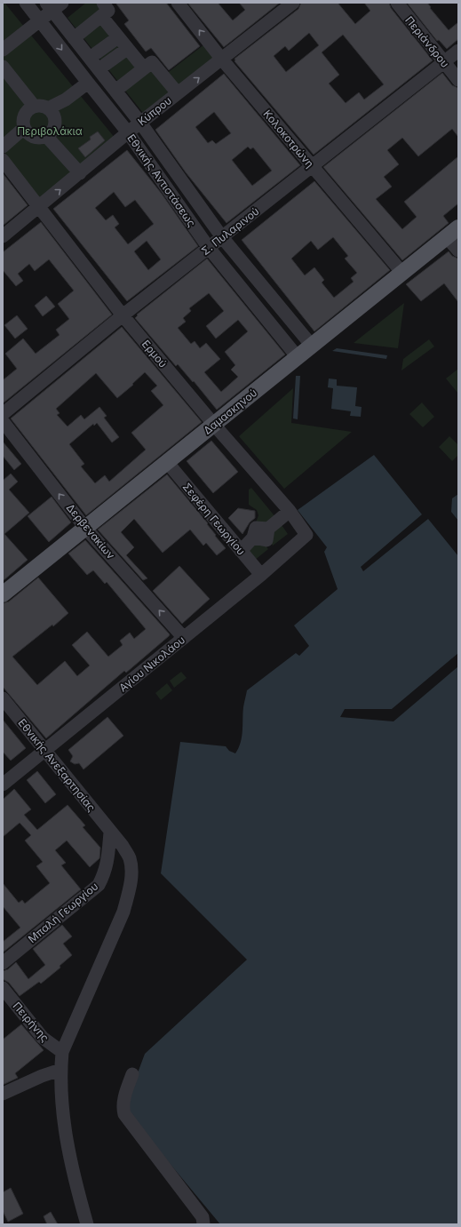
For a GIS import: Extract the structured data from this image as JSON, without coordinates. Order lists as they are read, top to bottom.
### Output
{
  "streets": {
    "main road": ["Δαμασκηνού"],
    "street": [
      "Περιάνδρου",
      "Κύπρου",
      "Κολοκοτρώνη",
      "Εθνικής Αντιστάσεως",
      "Σ. Πυλαρινού",
      "Ερμού",
      "Σεφέρη Γεωργίου",
      "Δερβενακίων",
      "Αγίου Νικολάου",
      "Εθνικής Ανεξαρτησίας",
      "Μπαλή Γεωργίου",
      "Πειρήνης"
    ]
  },
  "crossings": [
    ["Περιάνδρου", "Σ. Πυλαρινού"],
    ["Κύπρου", "Κολοκοτρώνη"],
    ["Κύπρου", "Εθνικής Αντιστάσεως"],
    ["Κύπρου", "Ερμού"],
    ["Κολοκοτρώνη", "Σ. Πυλαρινού"],
    ["Κολοκοτρώνη", "Δαμασκηνού"],
    ["Εθνικής Αντιστάσεως", "Σ. Πυλαρινού"],
    ["Εθνικής Αντιστάσεως", "Δαμασκηνού"],
    ["Σ. Πυλαρινού", "Ερμού"],
    ["Ερμού", "Δαμασκηνού"],
    ["Ερμού", "Αγίου Νικολάου"],
    ["Δαμασκηνού", "Σεφέρη Γεωργίου"],
    ["Δαμασκηνού", "Δερβενακίων"],
    ["Σεφέρη Γεωργίου", "Αγίου Νικολάου"],
    ["Δερβενακίων", "Αγίου Νικολάου"],
    ["Αγίου Νικολάου", "Εθνικής Ανεξαρτησίας"],
    ["Εθνικής Ανεξαρτησίας", "Μπαλή Γεωργίου"],
    ["Εθνικής Ανεξαρτησίας", "Πειρήνης"]
  ],
  "one_way": ["Δερβενακίων"],
  "parks": ["Περιβολάκια"]
}
